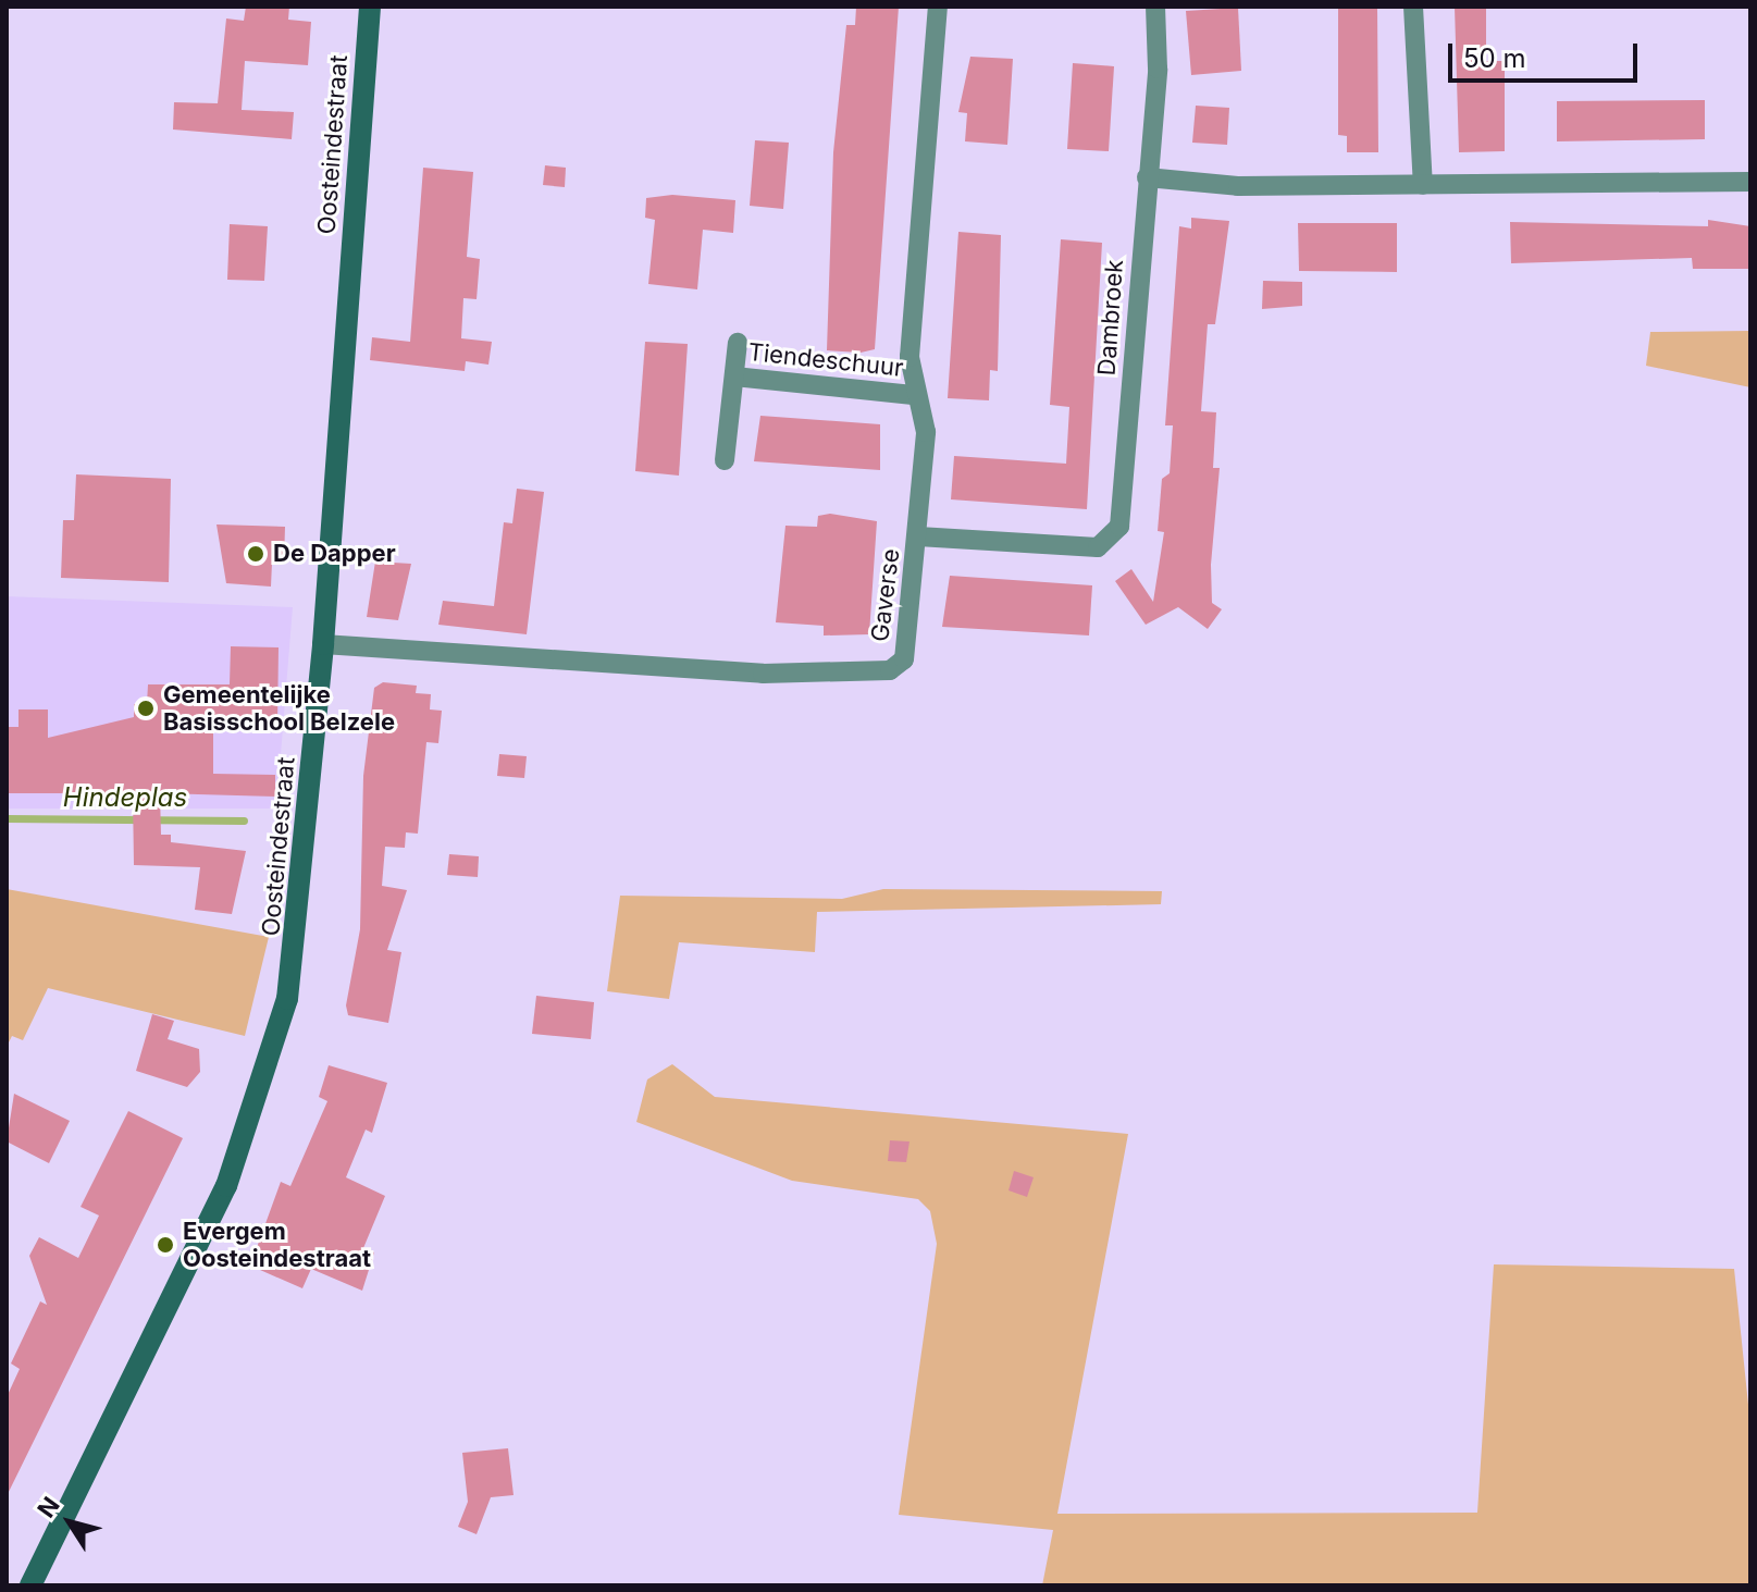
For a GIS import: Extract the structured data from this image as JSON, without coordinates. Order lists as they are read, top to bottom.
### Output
{
  "streets": {
    "street": [
      "Oosteindestraat",
      "Dambroek",
      "Tiendeschuur",
      "Gaverse"
    ]
  },
  "crossings": [
    ["Oosteindestraat", "Gaverse"],
    ["Dambroek", "Gaverse"],
    ["Tiendeschuur", "Gaverse"]
  ],
  "water": ["Hindeplas"],
  "places": ["De Dapper", "Gemeentelijke Basisschool Belzele", "Evergem Oosteindestraat"],
  "scale_bar": "50 m",
  "north": "top left"
}
